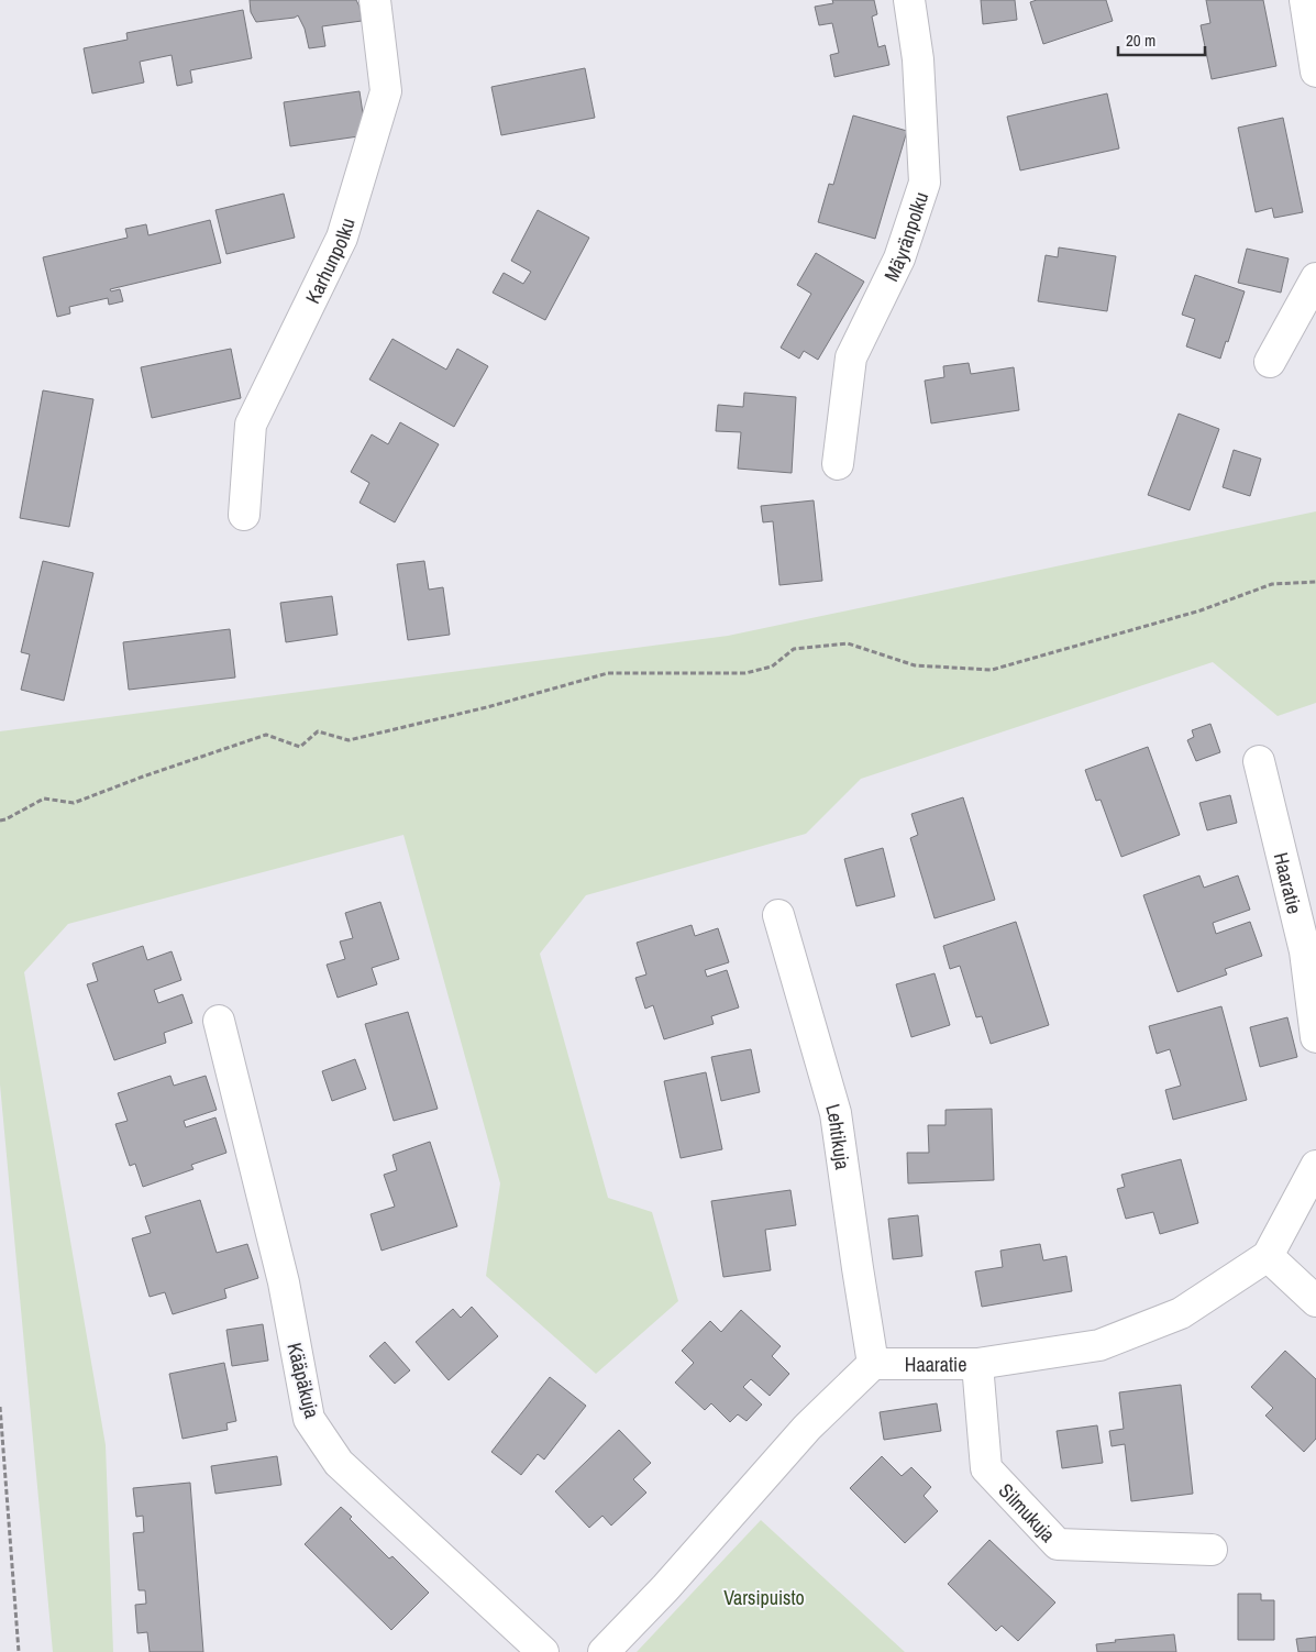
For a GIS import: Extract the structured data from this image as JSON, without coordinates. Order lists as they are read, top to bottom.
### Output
{
  "streets": {
    "street": [
      "Mäyränpolku",
      "Karhunpolku",
      "Haaratie",
      "Lehtikuja",
      "Kääpäkuja",
      "Silmukuja"
    ]
  },
  "crossings": [
    ["Haaratie", "Lehtikuja"],
    ["Haaratie", "Silmukuja"]
  ],
  "parks": ["Varsipuisto"],
  "scale_bar": "20 m"
}
